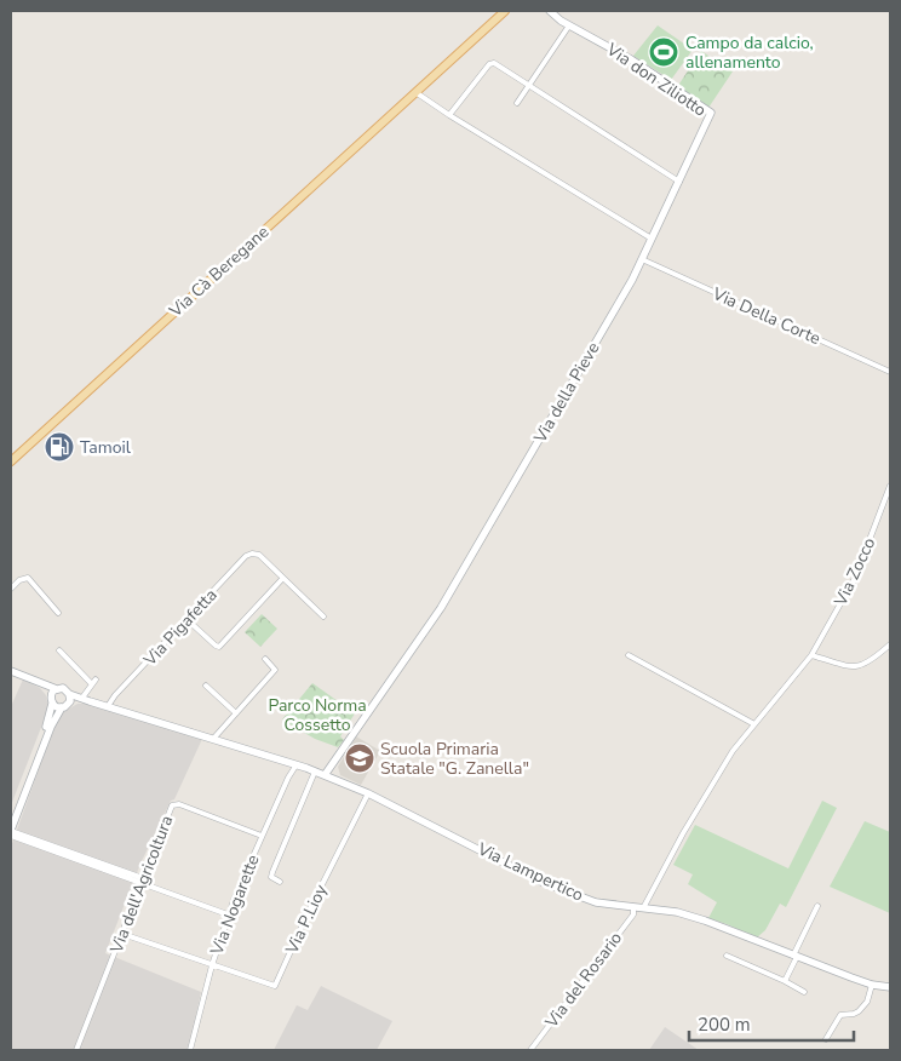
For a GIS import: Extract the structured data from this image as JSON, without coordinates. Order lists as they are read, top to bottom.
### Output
{
  "streets": {
    "main road": ["Via Cà Beregane"],
    "street": [
      "Via don Ziliotto",
      "Via Della Corte",
      "Via della Pieve",
      "Via Zocco",
      "Via Pigafetta",
      "Via Lampertico",
      "Via dell'Agricoltura",
      "Via Nogarette",
      "Via P.Lioy",
      "Via del Rosario"
    ]
  },
  "crossings": [
    ["Via don Ziliotto", "Via della Pieve"],
    ["Via Della Corte", "Via della Pieve"],
    ["Via della Pieve", "Via Lampertico"],
    ["Via Zocco", "Via Lampertico"],
    ["Via Pigafetta", "Via Lampertico"],
    ["Via Lampertico", "Via Nogarette"],
    ["Via Lampertico", "Via P.Lioy"],
    ["Via Lampertico", "Via del Rosario"],
    ["Via dell'Agricoltura", "Via Nogarette"],
    ["Via Nogarette", "Via P.Lioy"]
  ],
  "parks": ["Parco Norma Cossetto"],
  "places": {
    "sports": ["Campo da calcio, allenamento"],
    "fuel station": ["Tamoil"],
    "school or university": ["Scuola Primaria Statale \"G. Zanella\""]
  },
  "scale_bar": "200 m"
}
